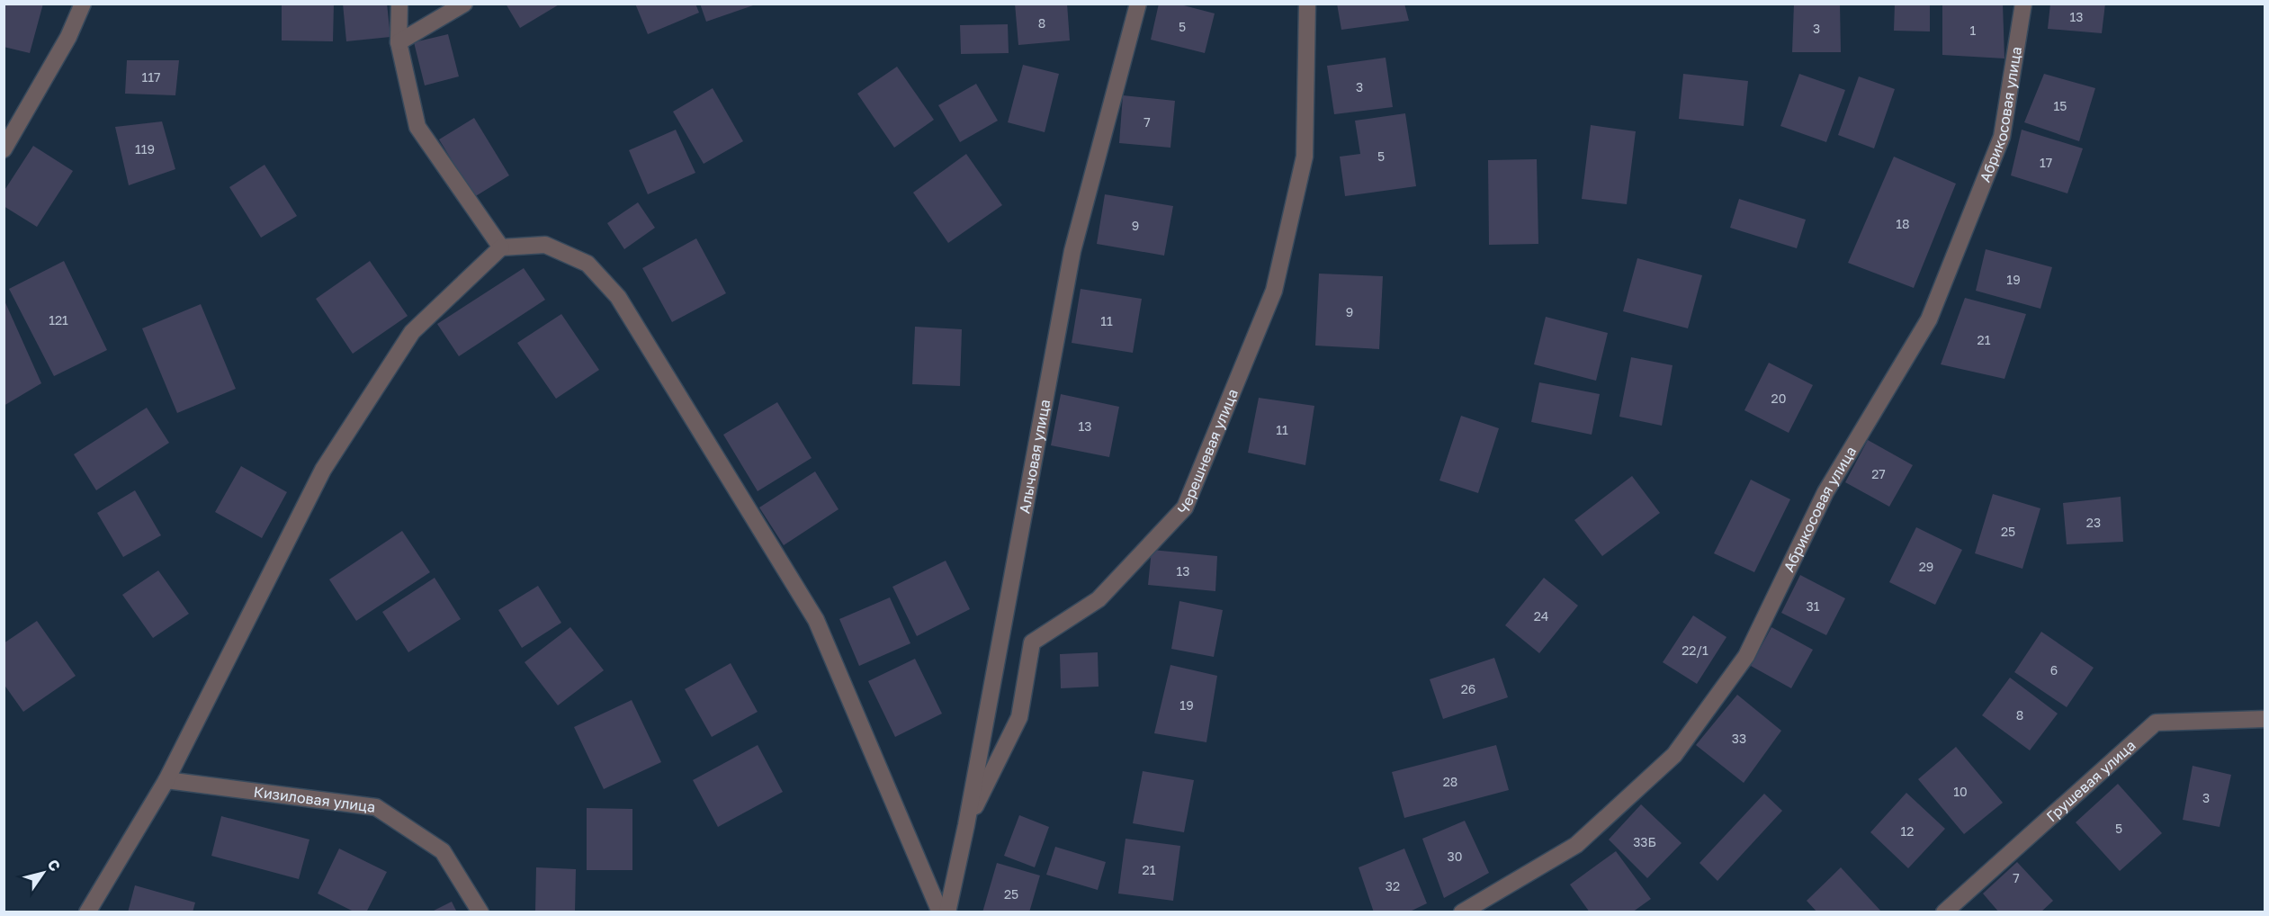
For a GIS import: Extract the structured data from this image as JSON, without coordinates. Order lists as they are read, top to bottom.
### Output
{
  "streets": {
    "street": [
      "Абрикосовая улица",
      "Черешневая улица",
      "Алычовая улица",
      "Грушевая улица",
      "Кизиловая улица"
    ]
  },
  "crossings": [
    ["Черешневая улица", "Алычовая улица"]
  ],
  "house_numbers": [
    "13",
    "8",
    "5",
    "3",
    "1",
    "117",
    "3",
    "15",
    "7",
    "119",
    "5",
    "17",
    "18",
    "9",
    "19",
    "9",
    "121",
    "11",
    "21",
    "20",
    "13",
    "11",
    "27",
    "23",
    "25",
    "29",
    "13",
    "31",
    "24",
    "22/1",
    "6",
    "26",
    "19",
    "8",
    "33",
    "28",
    "10",
    "3",
    "5",
    "12",
    "33Б",
    "30",
    "21",
    "7",
    "32",
    "25"
  ],
  "north": "top right"
}
